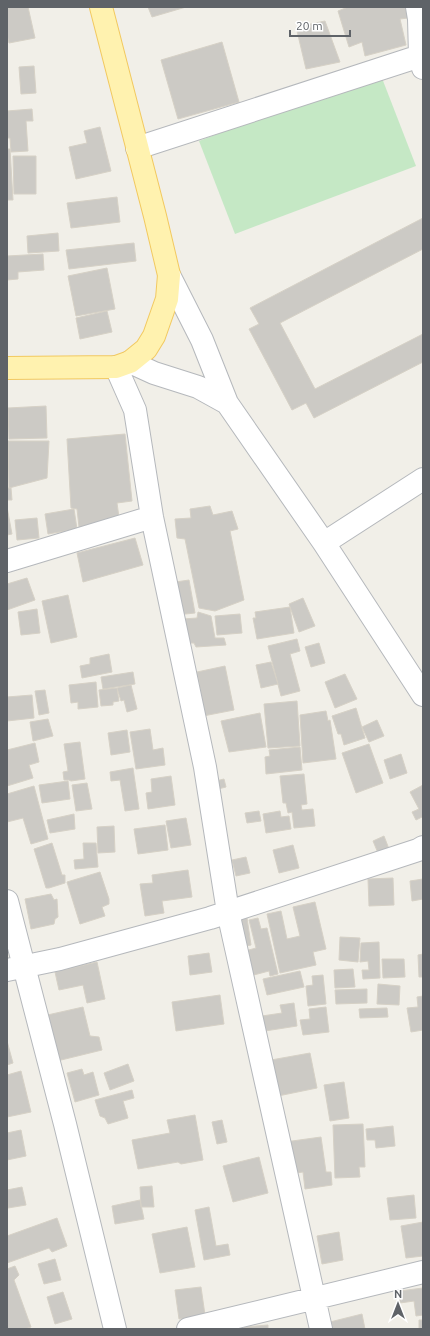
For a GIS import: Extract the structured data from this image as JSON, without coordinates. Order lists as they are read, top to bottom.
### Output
{
  "scale_bar": "20 m",
  "north": "top"
}
